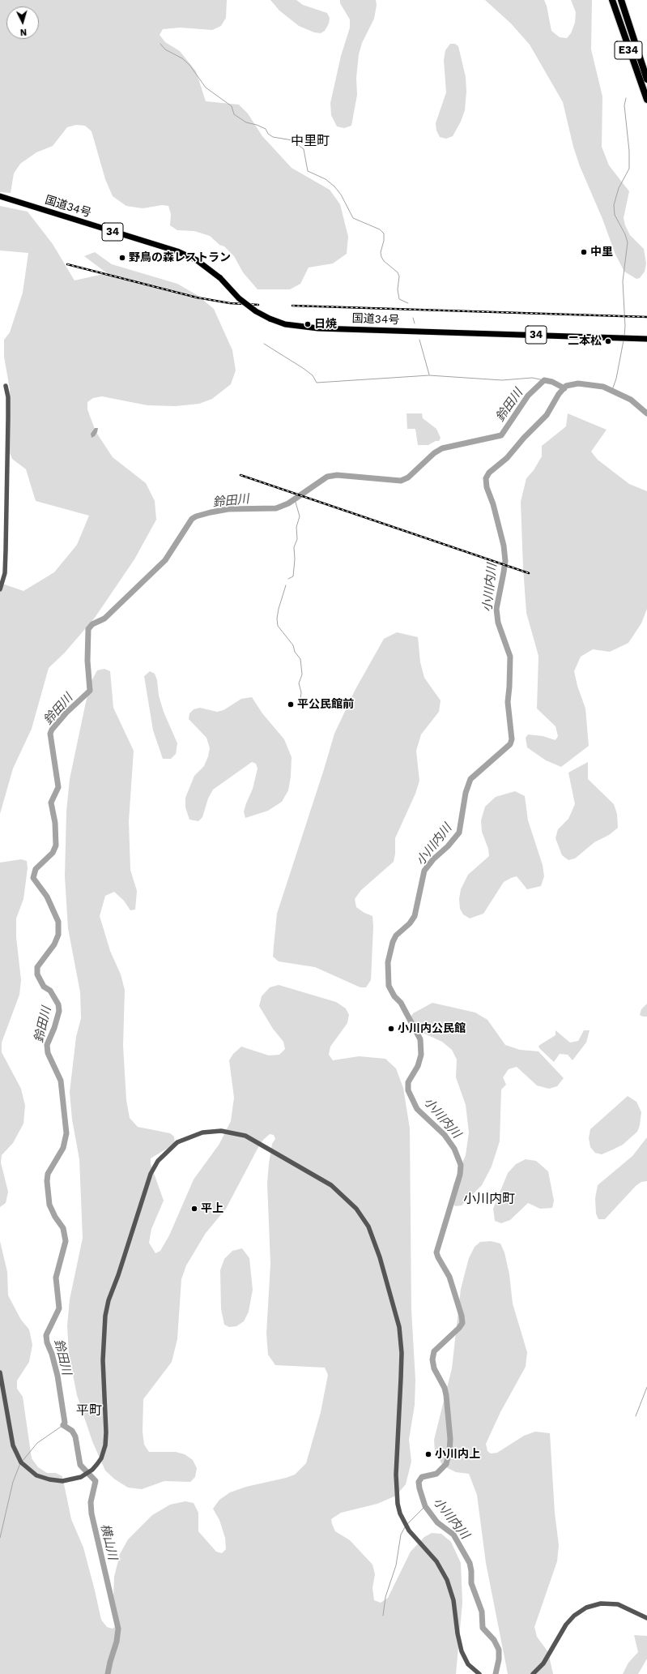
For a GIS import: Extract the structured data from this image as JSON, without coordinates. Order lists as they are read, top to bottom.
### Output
{
  "streets": {
    "highway": ["E34", "国道34号", "34"]
  },
  "districts": ["中里町", "小川内町", "平町"],
  "water": ["鈴田川", "小川内川", "横山川"],
  "places": [
    "中里",
    "野鳥の森レストラン",
    "日焼",
    "二本松",
    "平公民館前",
    "小川内公民館",
    "平上",
    "小川内上"
  ],
  "north": "bottom"
}
